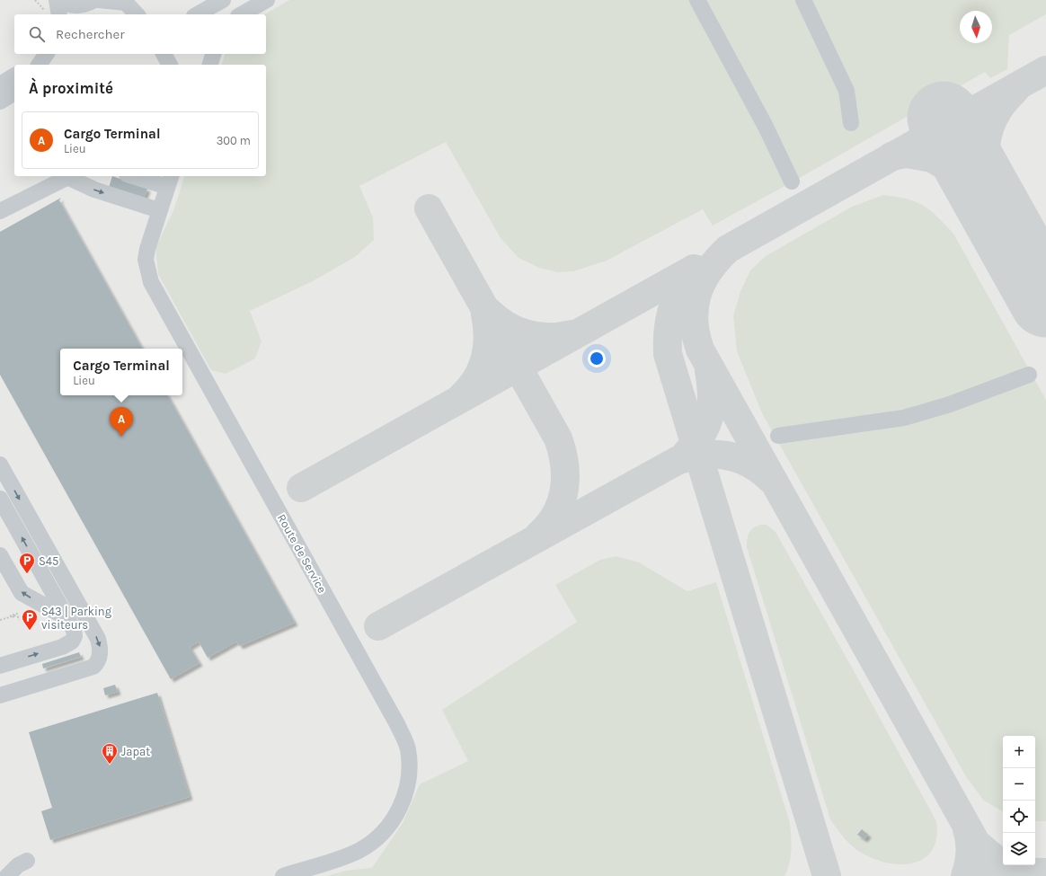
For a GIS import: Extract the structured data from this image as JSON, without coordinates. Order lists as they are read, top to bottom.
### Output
{
  "streets": {
    "street": ["Route de Service"]
  },
  "places": {
    "parking": ["S45", "S43 | Parking visiteurs"],
    "building": ["Japat"]
  },
  "north": "bottom",
  "page": {
    "search": "Rechercher",
    "heading": "À proximité",
    "list": [
      {
        "mark": "A",
        "name": "Cargo Terminal",
        "note": "Lieu",
        "value": "300 m"
      }
    ],
    "popup": ["Cargo Terminal", "Lieu"],
    "pins": "A",
    "map_buttons": ["+", "−"]
  }
}
